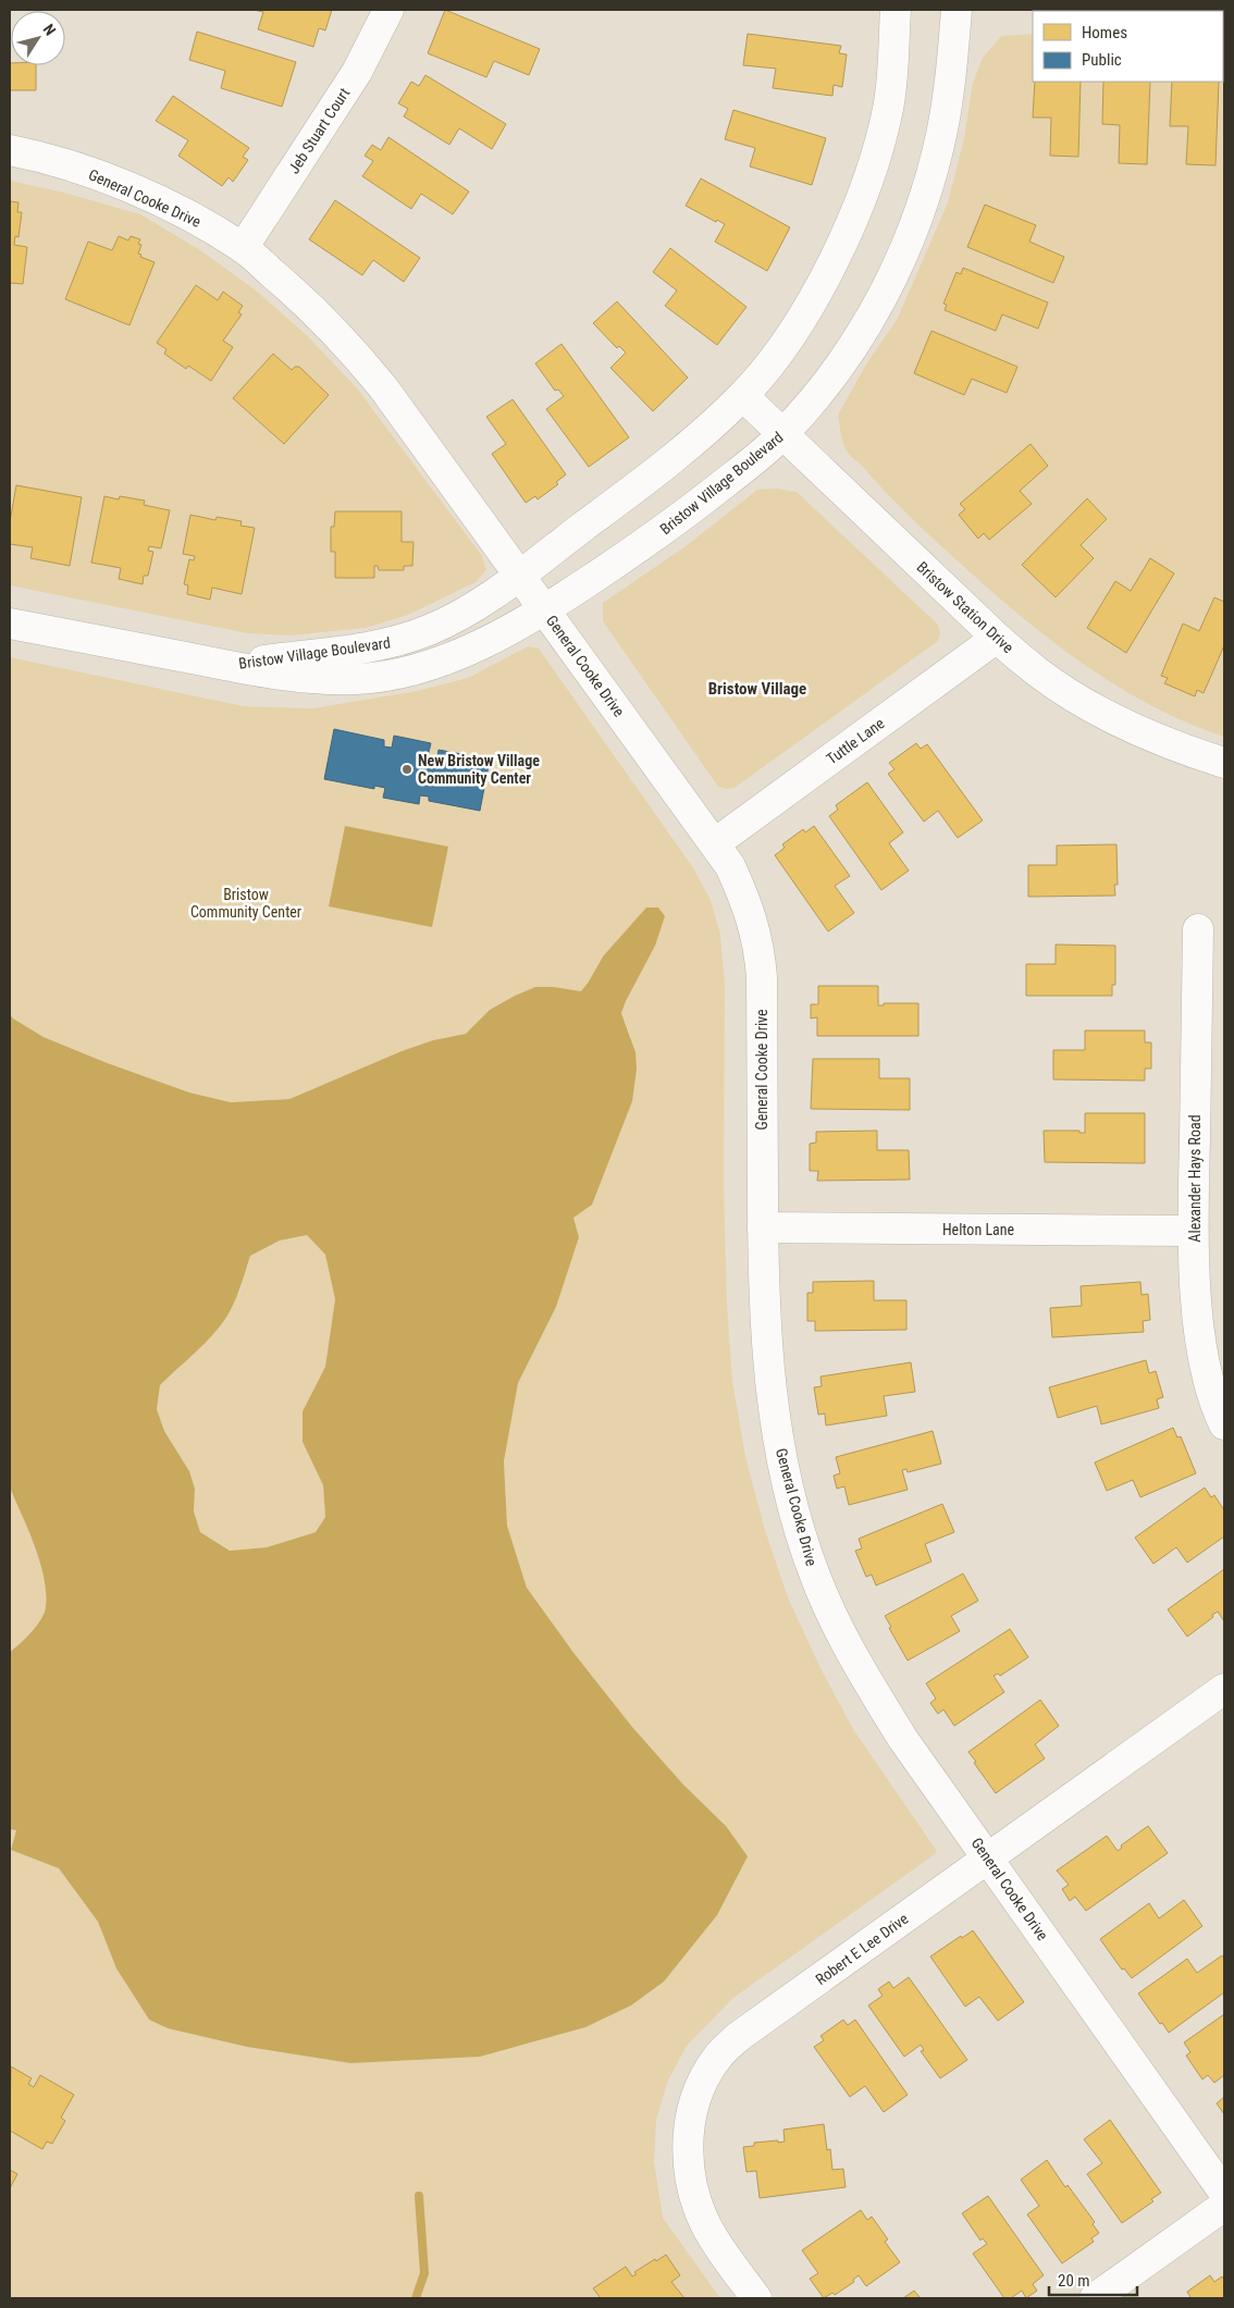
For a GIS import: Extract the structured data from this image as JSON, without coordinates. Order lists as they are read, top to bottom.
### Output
{
  "streets": {
    "street": [
      "Jeb Stuart Court",
      "General Cooke Drive",
      "Bristow Village Boulevard",
      "Bristow Station Drive",
      "Tuttle Lane",
      "Alexander Hays Road",
      "Helton Lane",
      "Robert E Lee Drive"
    ]
  },
  "crossings": [
    ["Jeb Stuart Court", "General Cooke Drive"],
    ["General Cooke Drive", "Bristow Village Boulevard"],
    ["General Cooke Drive", "Tuttle Lane"],
    ["General Cooke Drive", "Helton Lane"],
    ["General Cooke Drive", "Robert E Lee Drive"],
    ["Bristow Village Boulevard", "Bristow Station Drive"],
    ["Bristow Station Drive", "Tuttle Lane"],
    ["Alexander Hays Road", "Helton Lane"]
  ],
  "districts": ["Bristow Village"],
  "parks": ["Bristow Community Center"],
  "places": ["New Bristow Village Community Center"],
  "legend": ["Homes", "Public"],
  "scale_bar": "20 m",
  "north": "top right"
}
